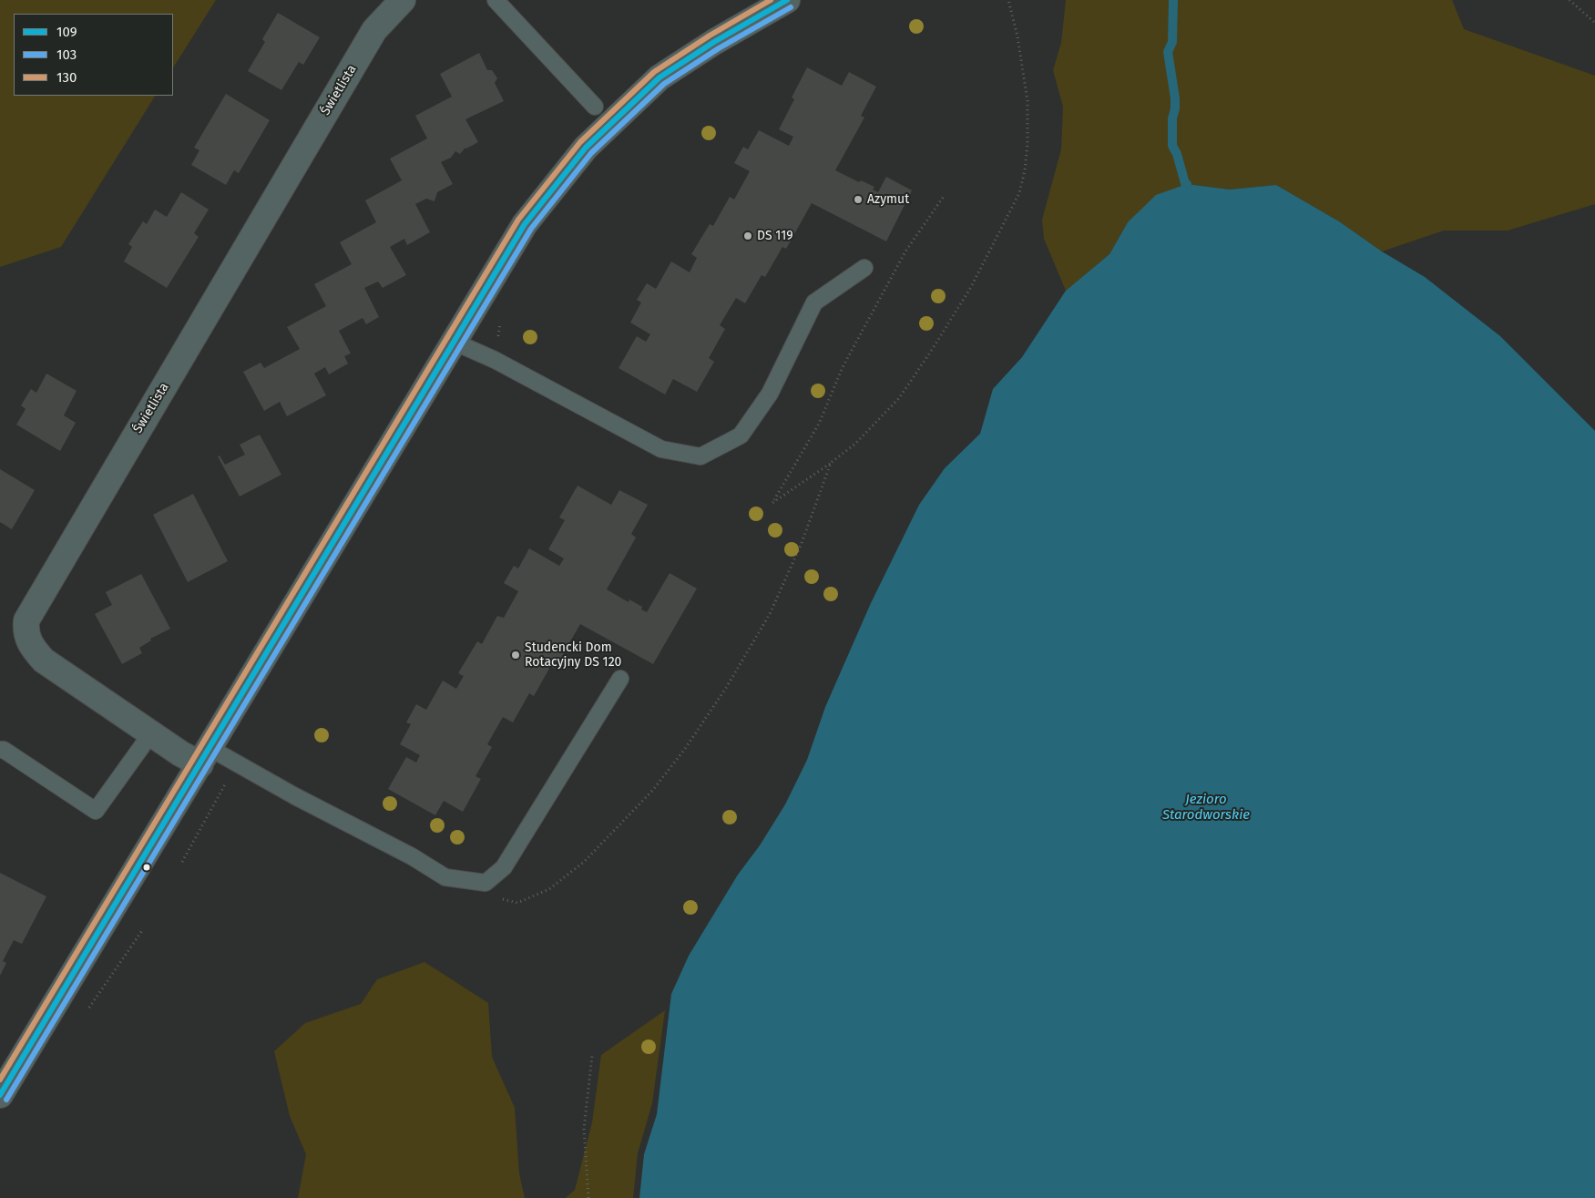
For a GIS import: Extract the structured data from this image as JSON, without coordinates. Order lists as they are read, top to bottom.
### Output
{
  "streets": {
    "street": ["Świetlista"]
  },
  "water": ["Jezioro Starodworskie"],
  "places": ["Azymut", "DS 119", "Studencki Dom Rotacyjny DS 120"],
  "lines": ["transit line 109", "transit line 130", "transit line 103"],
  "legend": ["109", "103", "130"]
}
